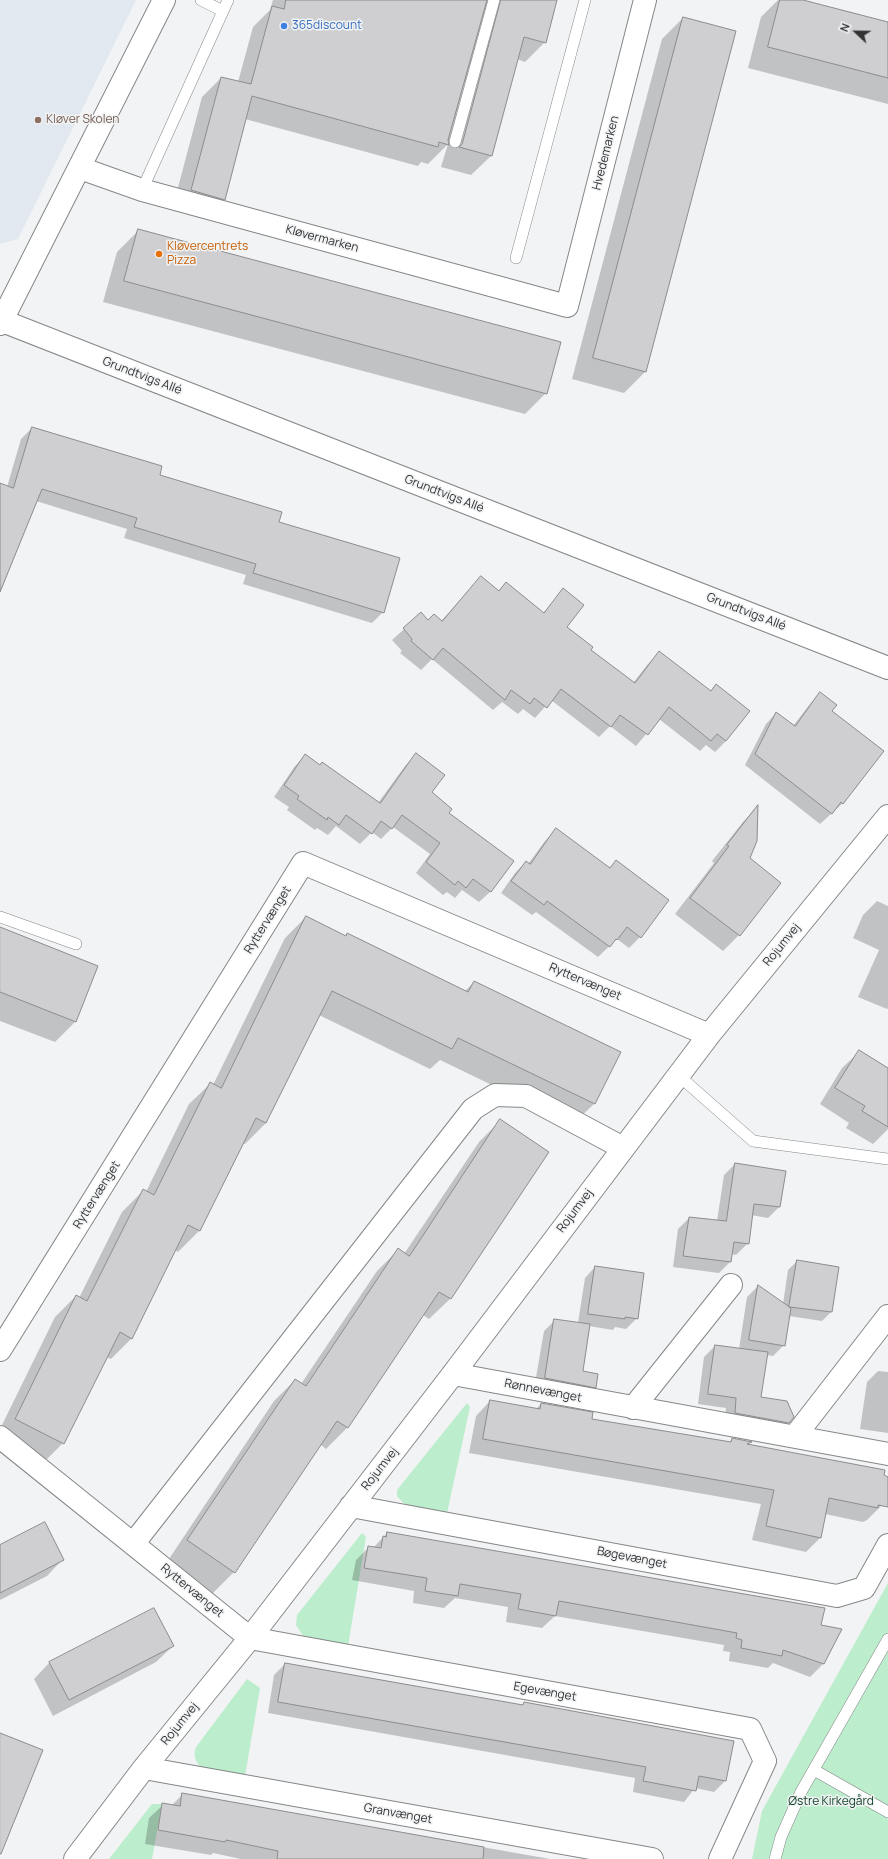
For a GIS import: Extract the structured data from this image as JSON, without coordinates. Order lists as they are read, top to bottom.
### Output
{
  "streets": {
    "street": [
      "Hvedemarken",
      "Kløvermarken",
      "Grundtvigs Allé",
      "Ryttervænget",
      "Rojumvej",
      "Rønnevænget",
      "Bøgevænget",
      "Egevænget",
      "Granvænget"
    ]
  },
  "crossings": [
    ["Hvedemarken", "Kløvermarken"],
    ["Ryttervænget", "Rojumvej"],
    ["Ryttervænget", "Egevænget"],
    ["Rojumvej", "Rønnevænget"],
    ["Rojumvej", "Bøgevænget"],
    ["Rojumvej", "Egevænget"],
    ["Rojumvej", "Granvænget"]
  ],
  "parks": ["Østre Kirkegård"],
  "places": ["365discount", "Kløver Skolen", "Kløvercentrets Pizza"],
  "north": "left"
}
